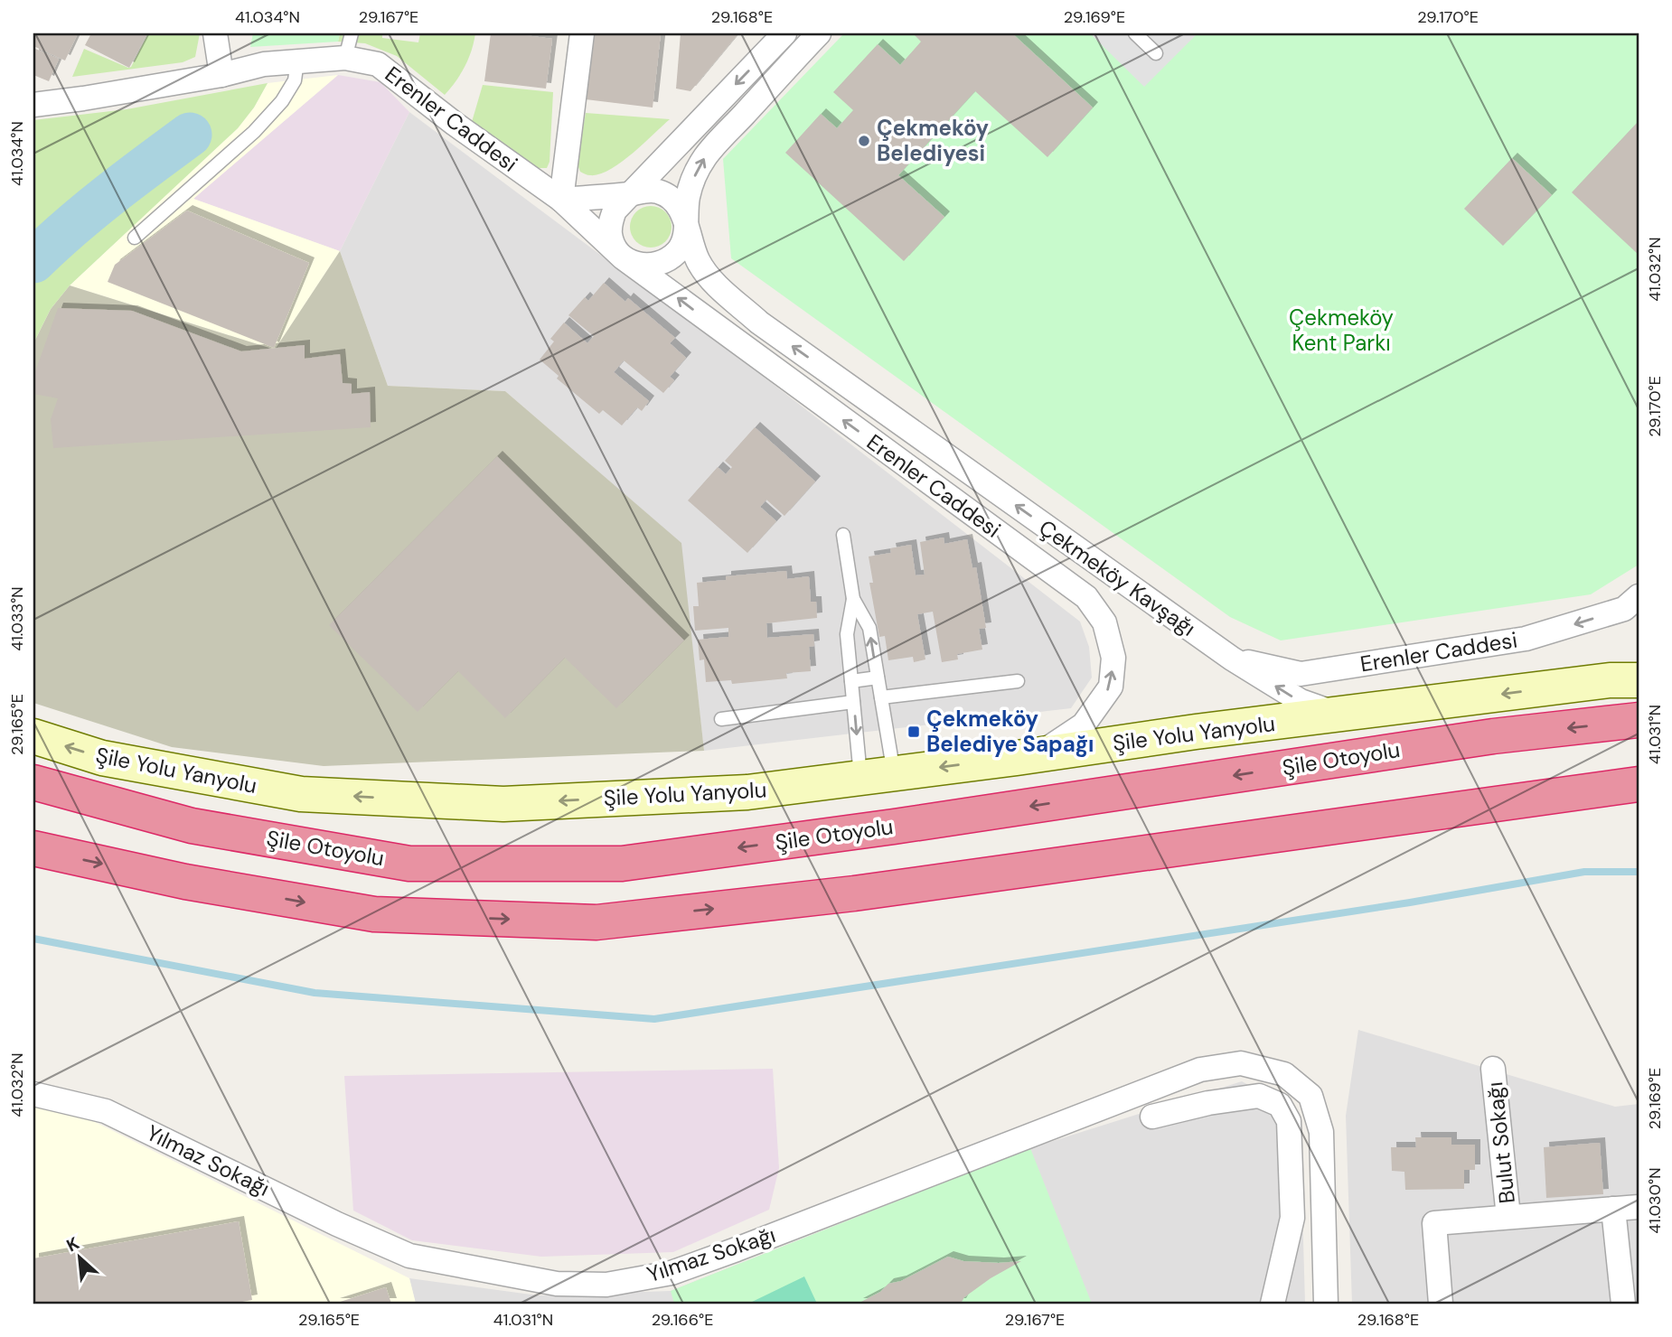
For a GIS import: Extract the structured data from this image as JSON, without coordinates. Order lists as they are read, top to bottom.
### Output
{
  "streets": {
    "highway": ["Şile Otoyolu"],
    "main road": ["Çekmeköy Kavşağı", "Şile Yolu Yanyolu"],
    "street": ["Erenler Caddesi", "Bulut Sokağı", "Yılmaz Sokağı"]
  },
  "crossings": [
    ["Erenler Caddesi", "Çekmeköy Kavşağı"],
    ["Erenler Caddesi", "Şile Yolu Yanyolu"],
    ["Çekmeköy Kavşağı", "Şile Yolu Yanyolu"]
  ],
  "one_way": ["Çekmeköy Kavşağı", "Şile Yolu Yanyolu"],
  "parks": ["Çekmeköy Kent Parkı"],
  "places": {
    "other": ["Çekmeköy Belediyesi"],
    "transit": ["Çekmeköy Belediye Sapağı"]
  },
  "north": "top left",
  "coordinates": [
    "41.034°N",
    "29.167°E",
    "29.168°E",
    "29.169°E",
    "29.170°E",
    "41.032°N",
    "41.033°N",
    "29.165°E",
    "41.031°N",
    "41.030°N",
    "29.166°E"
  ]
}
